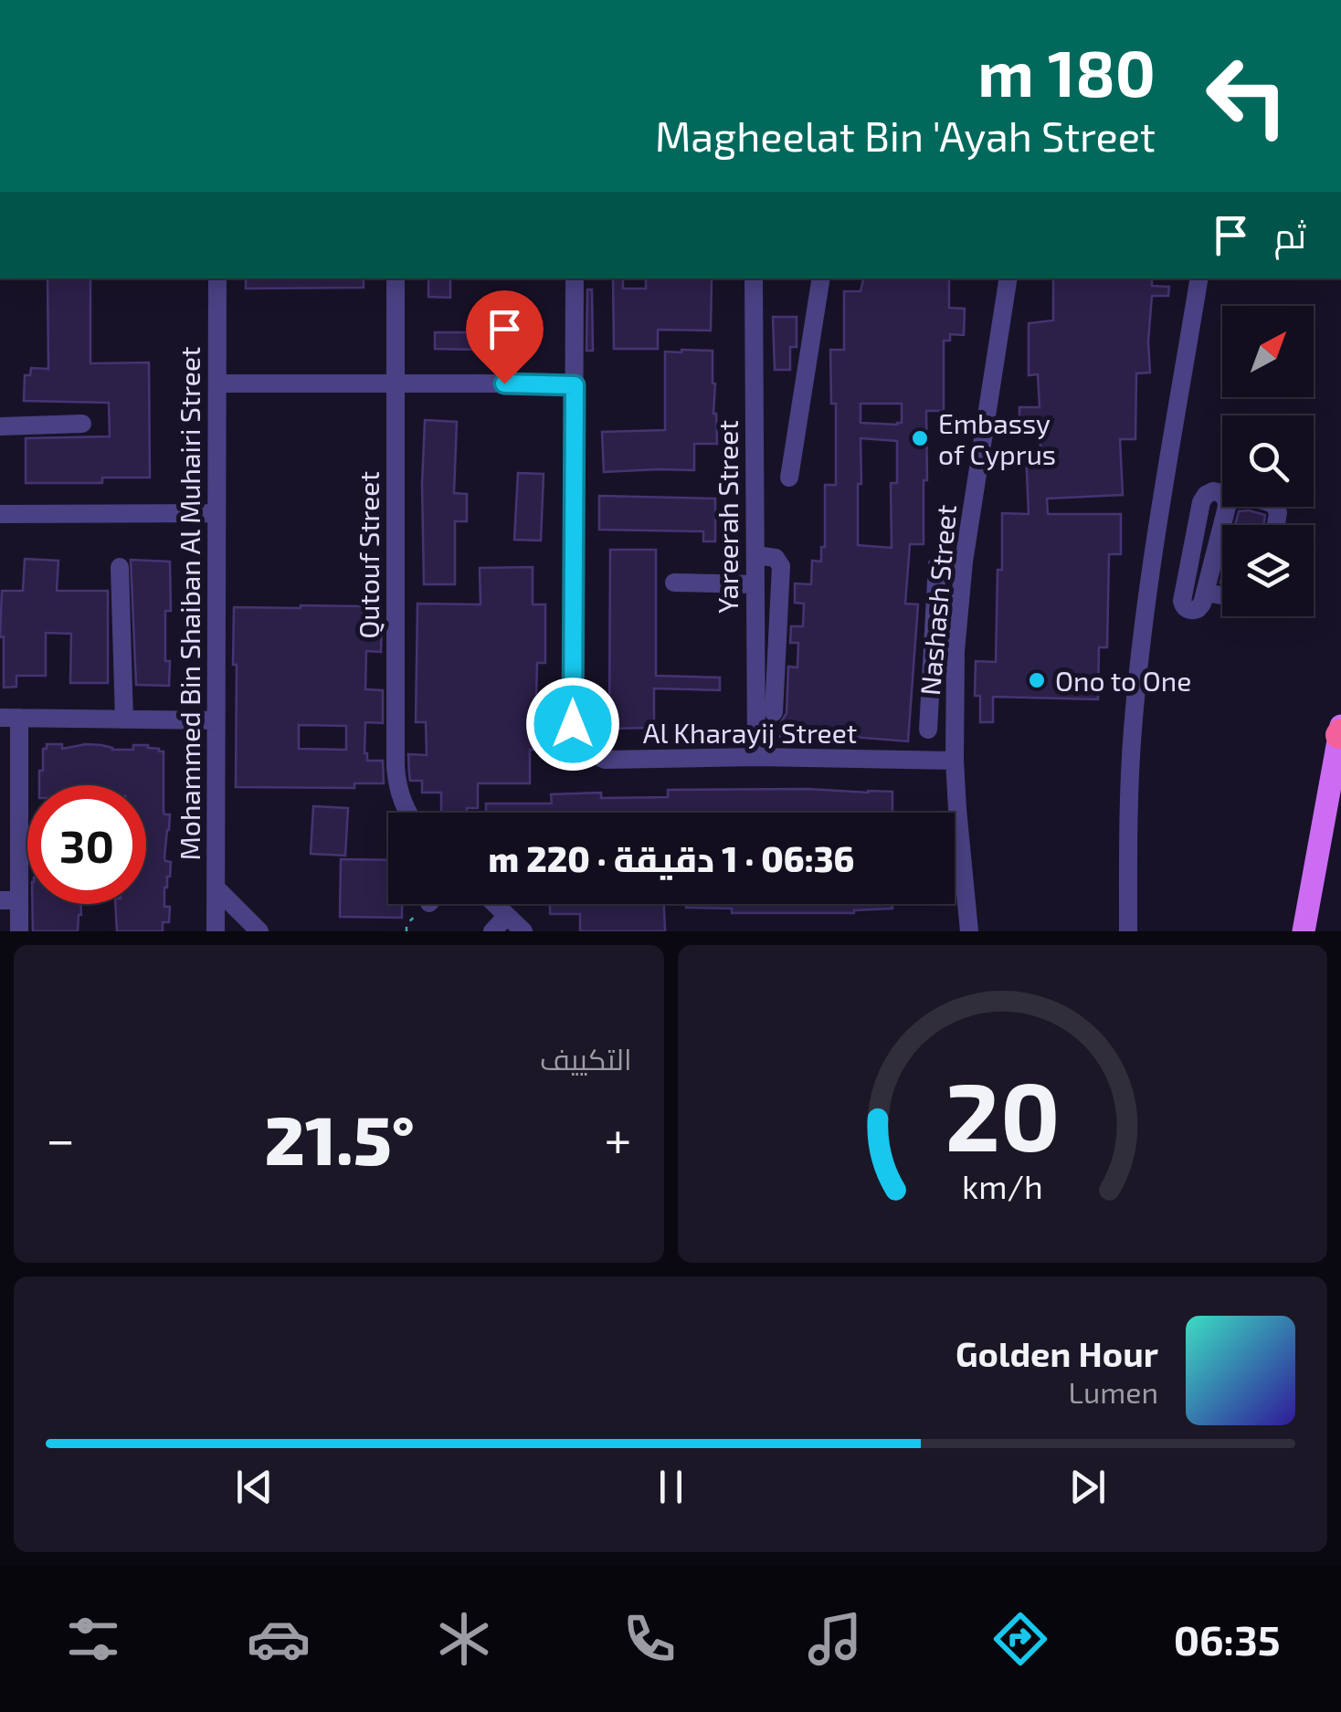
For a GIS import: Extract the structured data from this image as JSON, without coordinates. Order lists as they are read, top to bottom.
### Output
{
  "streets": {
    "street": [
      "Yareerah Street",
      "Qutouf Street",
      "Nashash Street",
      "Mohammed Bin Shaiban Al Muhairi Street",
      "Al Kharayij Street"
    ]
  },
  "crossings": [
    ["Yareerah Street", "Al Kharayij Street"],
    ["Nashash Street", "Al Kharayij Street"]
  ],
  "places": ["Embassy of Cyprus", "Ono to One"],
  "north": "top right",
  "page": {
    "turn": ["180 m", "Magheelat Bin 'Ayah Street"],
    "then": "ثم",
    "limit": "30",
    "trip": "06:36 · 1 دقيقة · 220 m",
    "tile": "التكييف",
    "heat": ["−", "21.5°", "+"],
    "song": ["Golden Hour", "Lumen"],
    "tabs": "06:35",
    "gauge": ["20", "km/h"]
  }
}
